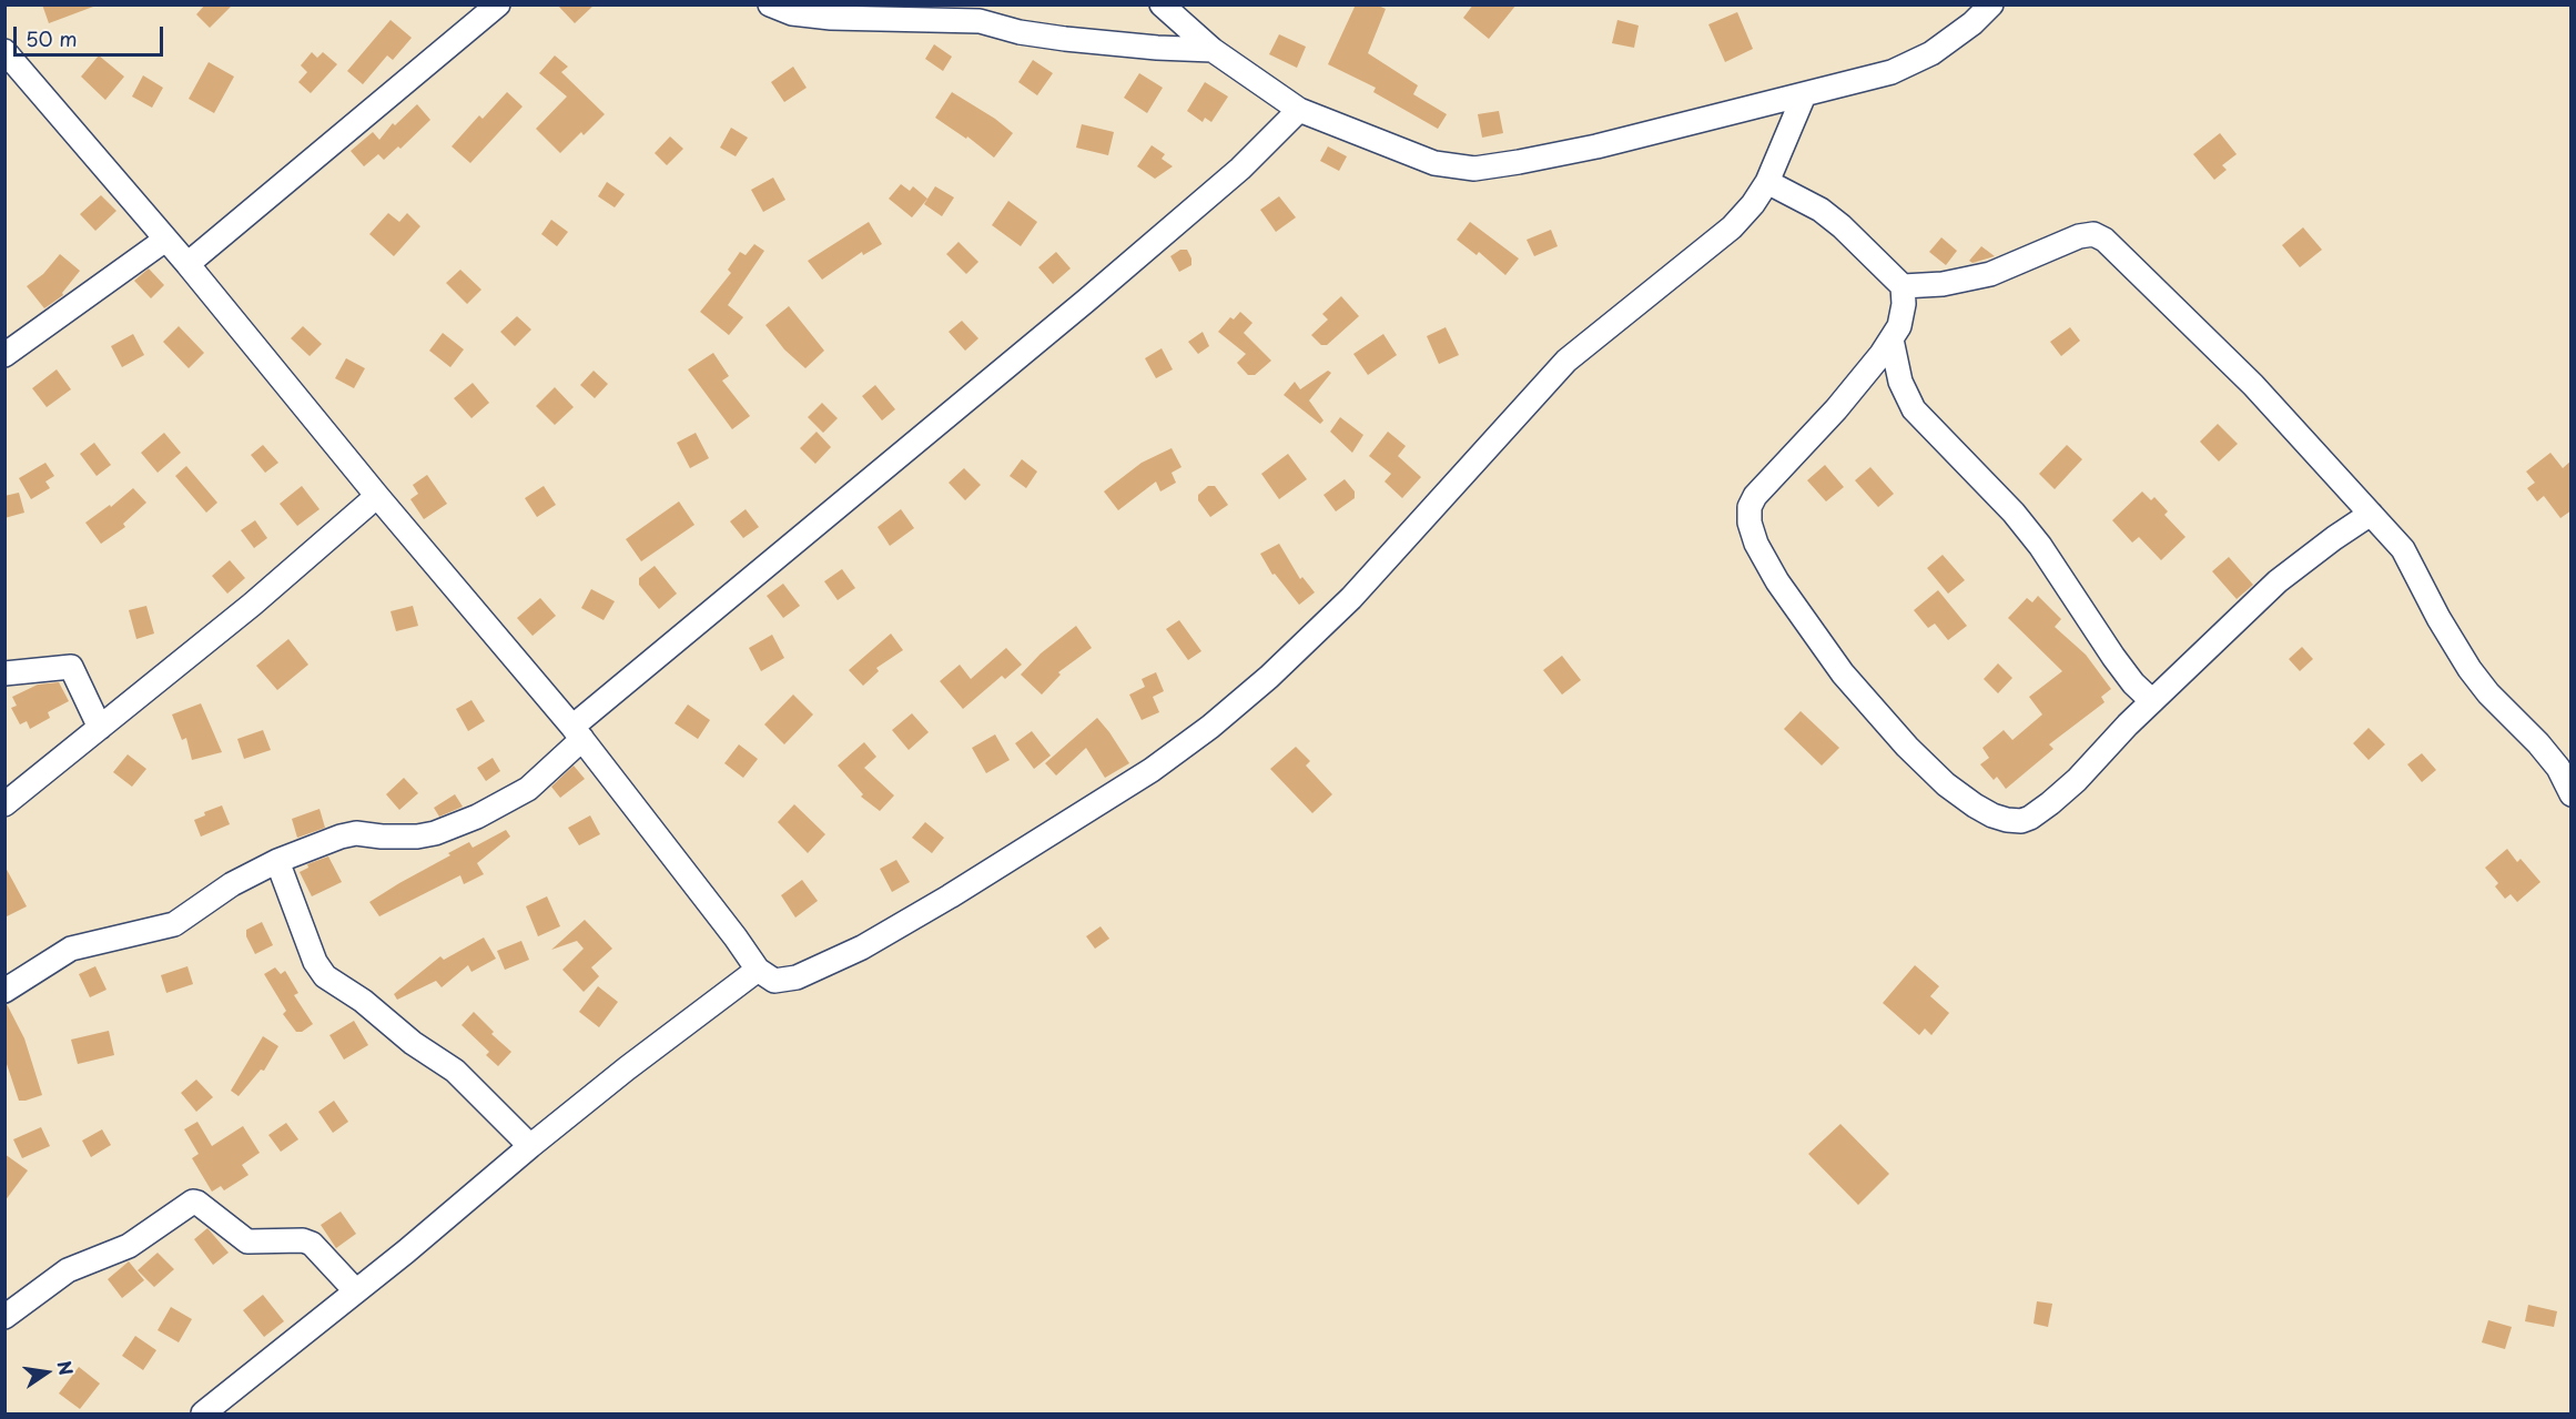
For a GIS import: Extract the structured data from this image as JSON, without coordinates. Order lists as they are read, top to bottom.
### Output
{
  "scale_bar": "50 m",
  "north": "right"
}
